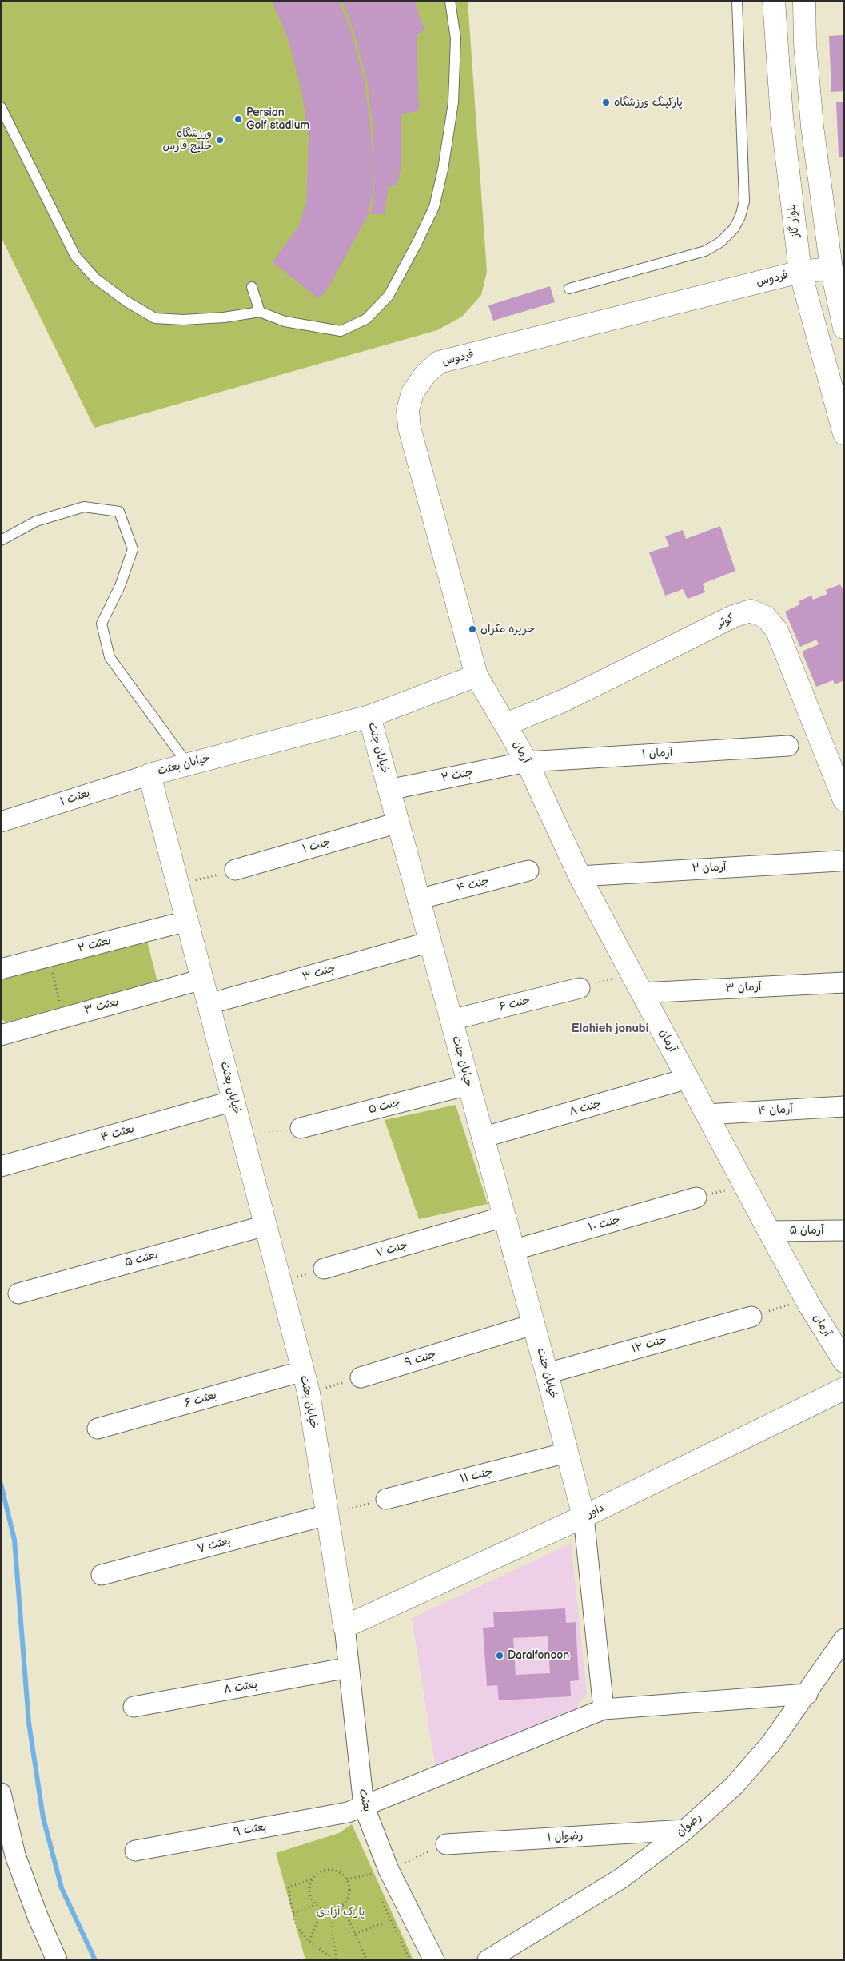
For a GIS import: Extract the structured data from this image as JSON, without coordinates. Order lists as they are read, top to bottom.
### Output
{
  "streets": {
    "street": [
      "بلوار گاز",
      "فردوس",
      "کوثر",
      "خیابان جنت",
      "آرمان",
      "آرمان ۱",
      "خیابان بعثت",
      "جنت ۲",
      "بعثت ۱",
      "جنت ۱",
      "آرمان ۲",
      "جنت ۴",
      "بعثت ۲",
      "جنت ۳",
      "آرمان ۳",
      "جنت ۶",
      "بعثت ۳",
      "جنت ۵",
      "جنت ۸",
      "آرمان ۴",
      "بعثت ۴",
      "جنت ۱۰",
      "آرمان ۵",
      "جنت ۷",
      "بعثت ۵",
      "جنت ۱۲",
      "جنت ۹",
      "بعثت ۶",
      "جنت ۱۱",
      "داور",
      "بعثت ۷",
      "بعثت ۸",
      "بعثت",
      "رضوان",
      "بعثت ۹",
      "رضوان ۱"
    ]
  },
  "crossings": [
    ["بلوار گاز", "فردوس"],
    ["فردوس", "خیابان جنت"],
    ["فردوس", "آرمان"],
    ["کوثر", "آرمان"],
    ["خیابان جنت", "آرمان"],
    ["خیابان جنت", "خیابان بعثت"],
    ["خیابان جنت", "جنت ۲"],
    ["خیابان جنت", "جنت ۱"],
    ["خیابان جنت", "جنت ۴"],
    ["خیابان جنت", "جنت ۳"],
    ["خیابان جنت", "جنت ۶"],
    ["خیابان جنت", "جنت ۵"],
    ["خیابان جنت", "جنت ۸"],
    ["خیابان جنت", "جنت ۱۰"],
    ["خیابان جنت", "جنت ۷"],
    ["خیابان جنت", "جنت ۱۲"],
    ["خیابان جنت", "جنت ۹"],
    ["خیابان جنت", "جنت ۱۱"],
    ["خیابان جنت", "داور"],
    ["آرمان", "آرمان ۱"],
    ["آرمان", "جنت ۲"],
    ["آرمان", "آرمان ۲"],
    ["آرمان", "آرمان ۳"],
    ["آرمان", "جنت ۸"],
    ["آرمان", "آرمان ۴"],
    ["آرمان", "آرمان ۵"],
    ["آرمان ۱", "جنت ۲"],
    ["خیابان بعثت", "بعثت ۱"],
    ["خیابان بعثت", "بعثت ۲"],
    ["خیابان بعثت", "جنت ۳"],
    ["خیابان بعثت", "بعثت ۳"],
    ["خیابان بعثت", "بعثت ۴"],
    ["خیابان بعثت", "بعثت ۵"],
    ["خیابان بعثت", "بعثت ۶"],
    ["خیابان بعثت", "داور"],
    ["خیابان بعثت", "بعثت ۷"],
    ["خیابان بعثت", "بعثت"],
    ["داور", "بعثت"],
    ["بعثت ۸", "بعثت"],
    ["بعثت", "بعثت ۹"],
    ["رضوان", "بعثت ۹"],
    ["رضوان", "رضوان ۱"]
  ],
  "districts": ["Elahieh jonubi"],
  "parks": ["پارک آزادی"],
  "places": [
    "پارکینگ ورزشگاه",
    "Persian Golf stadium",
    "ورزشگاه خلیج فارس",
    "حریره مکران",
    "Daralfonoon"
  ]
}
